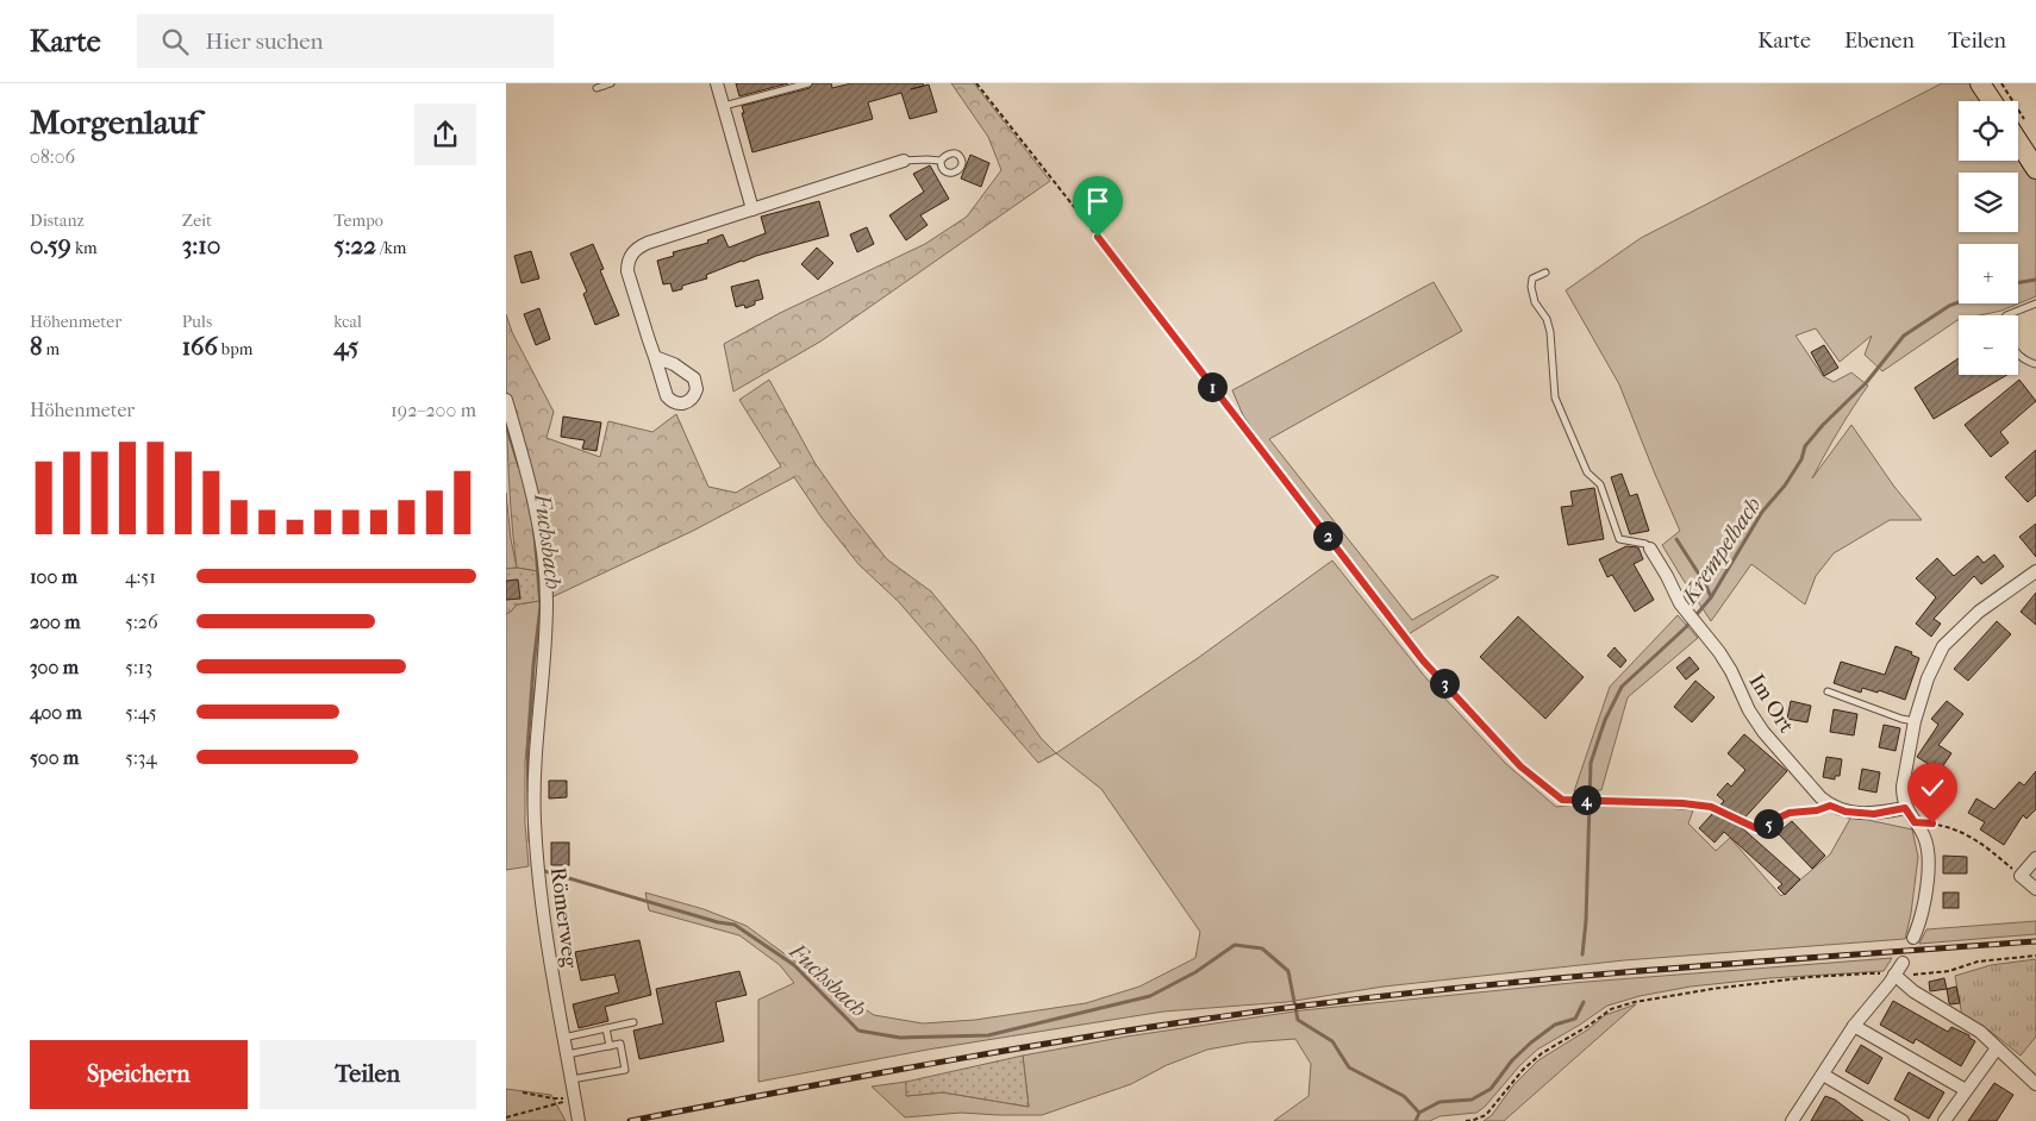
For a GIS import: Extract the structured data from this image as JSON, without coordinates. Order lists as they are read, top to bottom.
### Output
{
  "streets": {
    "street": ["Im Ort", "Römerweg"]
  },
  "water": ["Fuchsbach", "Krempelbach"],
  "page": {
    "header": "Karte",
    "search": "Hier suchen",
    "nav": ["Karte", "Ebenen", "Teilen"],
    "heading": ["Morgenlauf", "08:06"],
    "map_buttons": ["+", "−"],
    "stats": [
      ["Distanz", "0.59 km"],
      ["Zeit", "3:10"],
      ["Tempo", "5:22 /km"],
      ["Höhenmeter", "8 m"],
      ["Puls", "166 bpm"],
      ["kcal", "45"]
    ],
    "pins": [
      "1",
      "2",
      "3",
      "4",
      "5"
    ],
    "chart": ["Höhenmeter", "192–200 m"],
    "list": [
      {
        "name": "100 m",
        "note": "4:51"
      },
      {
        "name": "200 m",
        "note": "5:26"
      },
      {
        "name": "300 m",
        "note": "5:13"
      },
      {
        "name": "400 m",
        "note": "5:45"
      },
      {
        "name": "500 m",
        "note": "5:34"
      }
    ],
    "buttons": ["Speichern", "Teilen"]
  }
}
